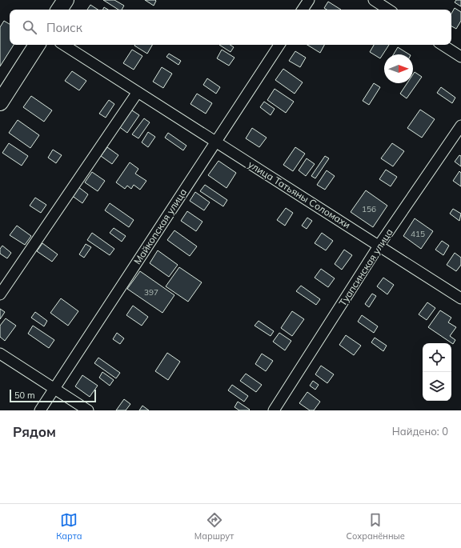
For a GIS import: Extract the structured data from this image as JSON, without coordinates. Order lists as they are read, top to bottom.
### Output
{
  "streets": {
    "street": ["улица Татьяны Соломахи", "Майкопская улица", "Туапсинская улица"]
  },
  "crossings": [
    ["улица Татьяны Соломахи", "Майкопская улица"],
    ["улица Татьяны Соломахи", "Туапсинская улица"]
  ],
  "house_numbers": ["156", "415", "397"],
  "scale_bar": "50 m",
  "north": "right",
  "page": {
    "search": "Поиск",
    "scale": "50 m",
    "heading": ["Рядом", "Найдено: 0"],
    "nav": ["Карта", "Маршрут", "Сохранённые"]
  }
}
